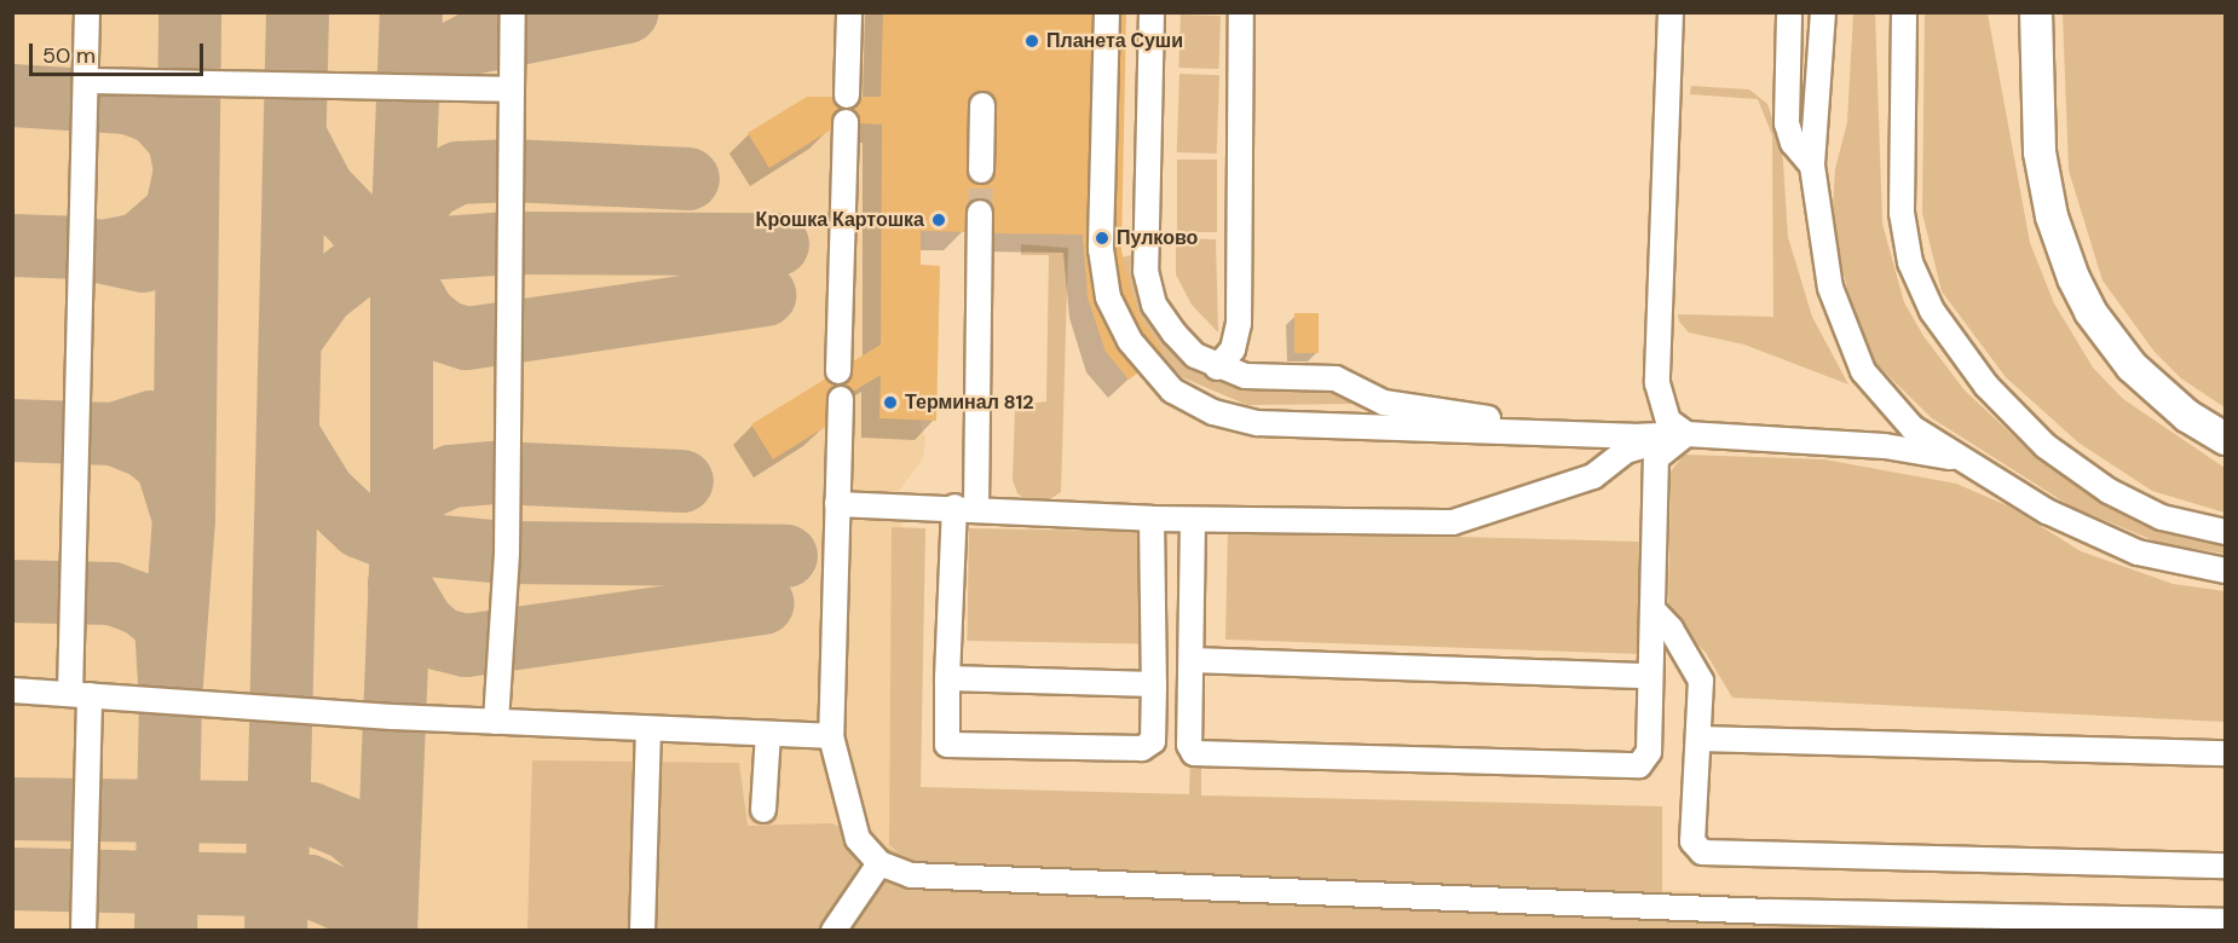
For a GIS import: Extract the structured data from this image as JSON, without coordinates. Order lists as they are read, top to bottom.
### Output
{
  "places": [
    "Планета Суши",
    "Крошка Картошка",
    "Пулково",
    "Терминал 812"
  ],
  "scale_bar": "50 m"
}
